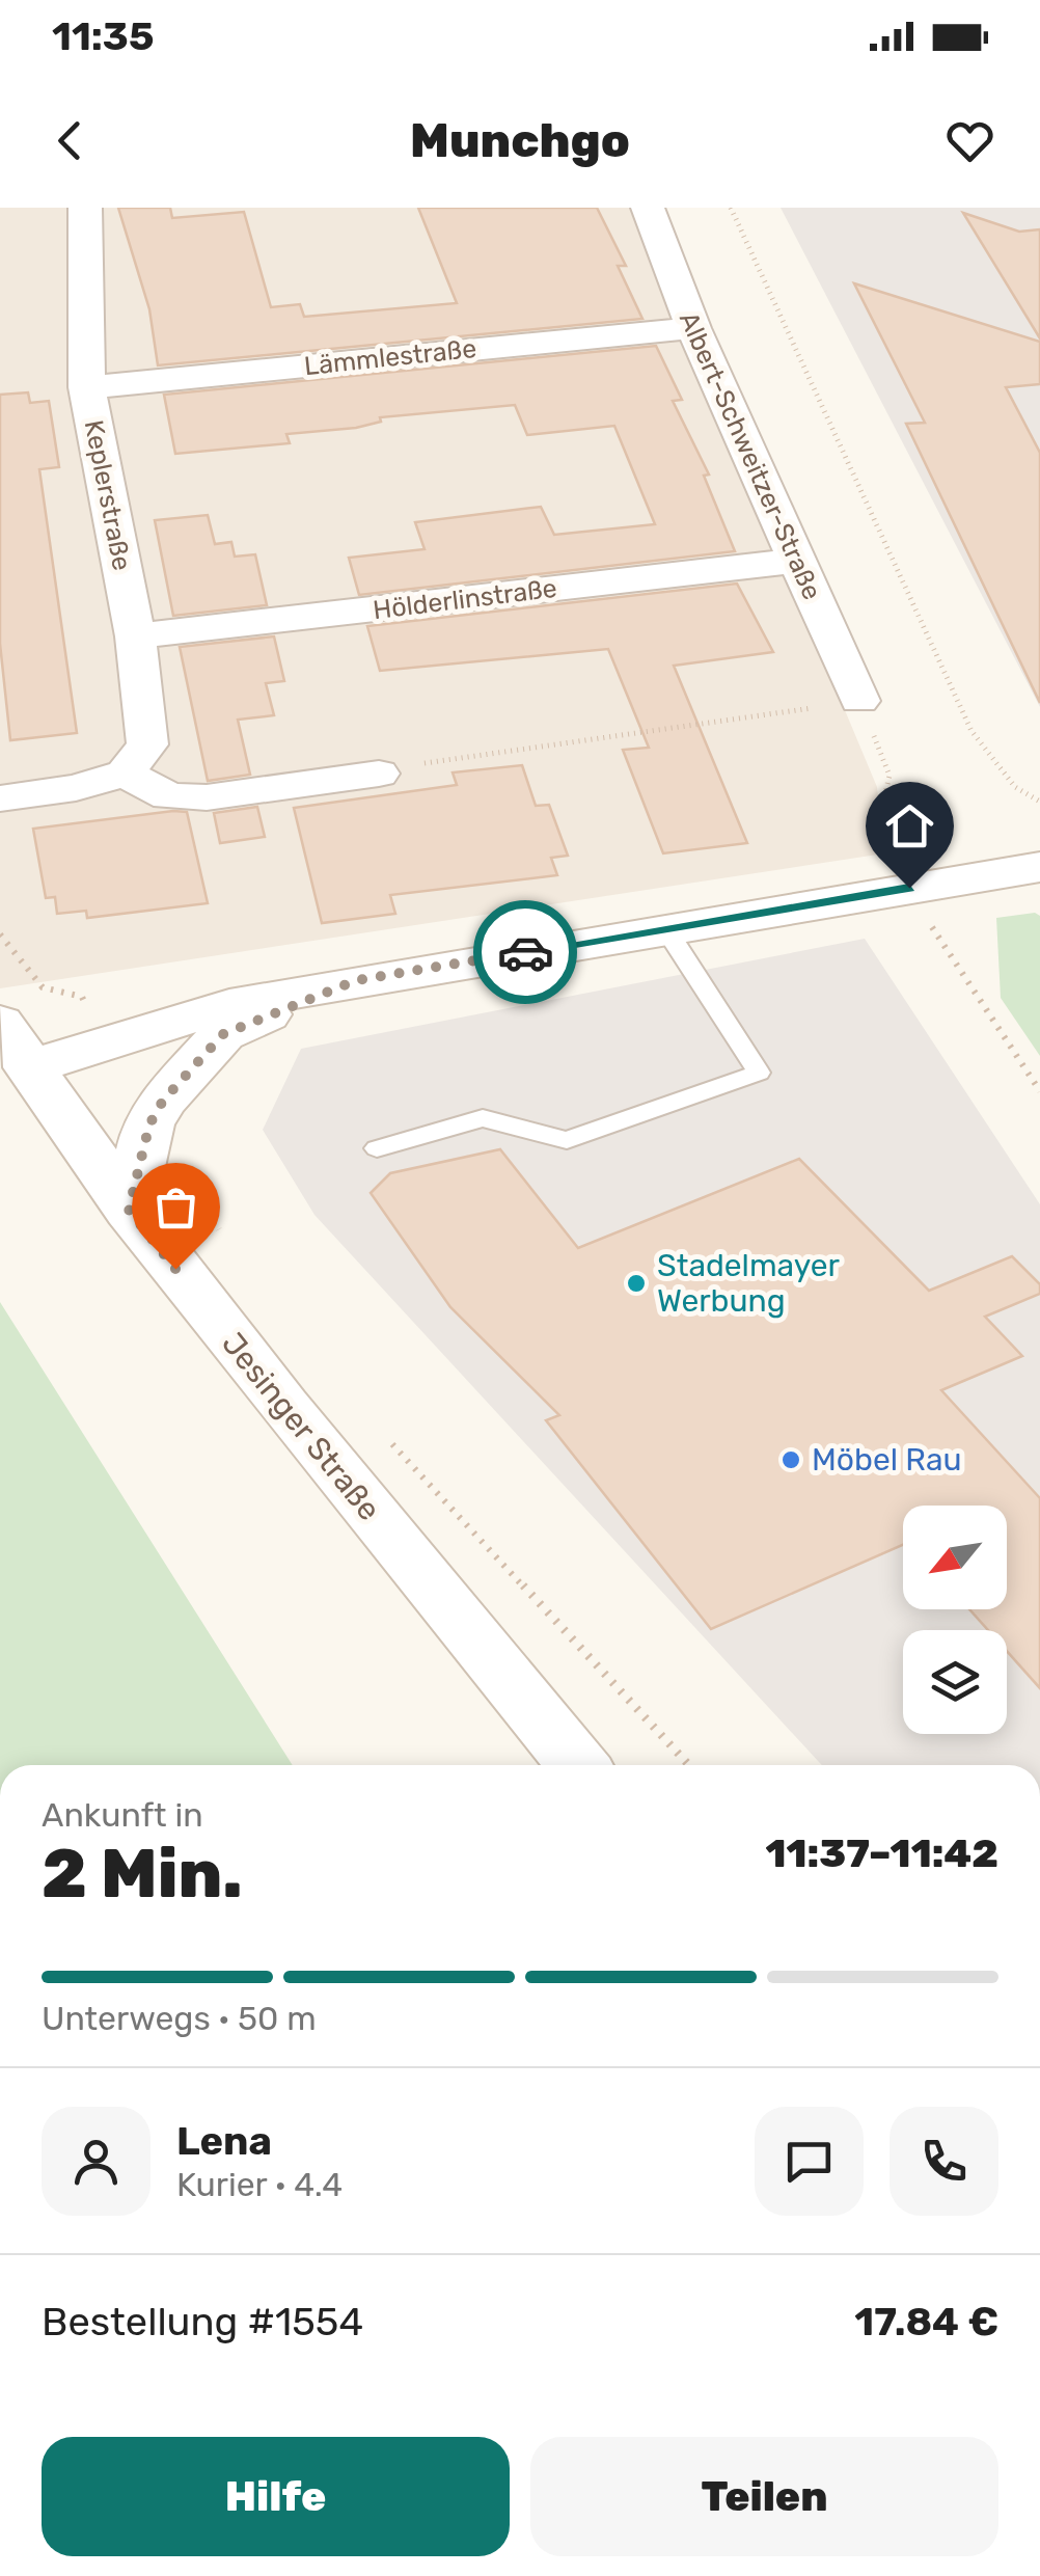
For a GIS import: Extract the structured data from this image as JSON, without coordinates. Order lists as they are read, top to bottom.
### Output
{
  "streets": {
    "street": [
      "Lämmlestraße",
      "Albert-Schweitzer-Straße",
      "Keplerstraße",
      "Hölderlinstraße",
      "Jesinger Straße"
    ]
  },
  "crossings": [
    ["Lämmlestraße", "Albert-Schweitzer-Straße"],
    ["Lämmlestraße", "Keplerstraße"],
    ["Albert-Schweitzer-Straße", "Hölderlinstraße"],
    ["Keplerstraße", "Hölderlinstraße"]
  ],
  "places": ["Stadelmayer Werbung", "Möbel Rau"],
  "north": "bottom left",
  "page": {
    "status": "11:35",
    "header": "Munchgo",
    "heading": ["2 Min.", "Ankunft in", "11:37–11:42"],
    "panel": [
      "Lena",
      "Kurier · 4.4",
      "Bestellung #1554",
      "17.84 €"
    ],
    "bar": "Unterwegs · 50 m",
    "buttons": ["Hilfe", "Teilen"]
  }
}
